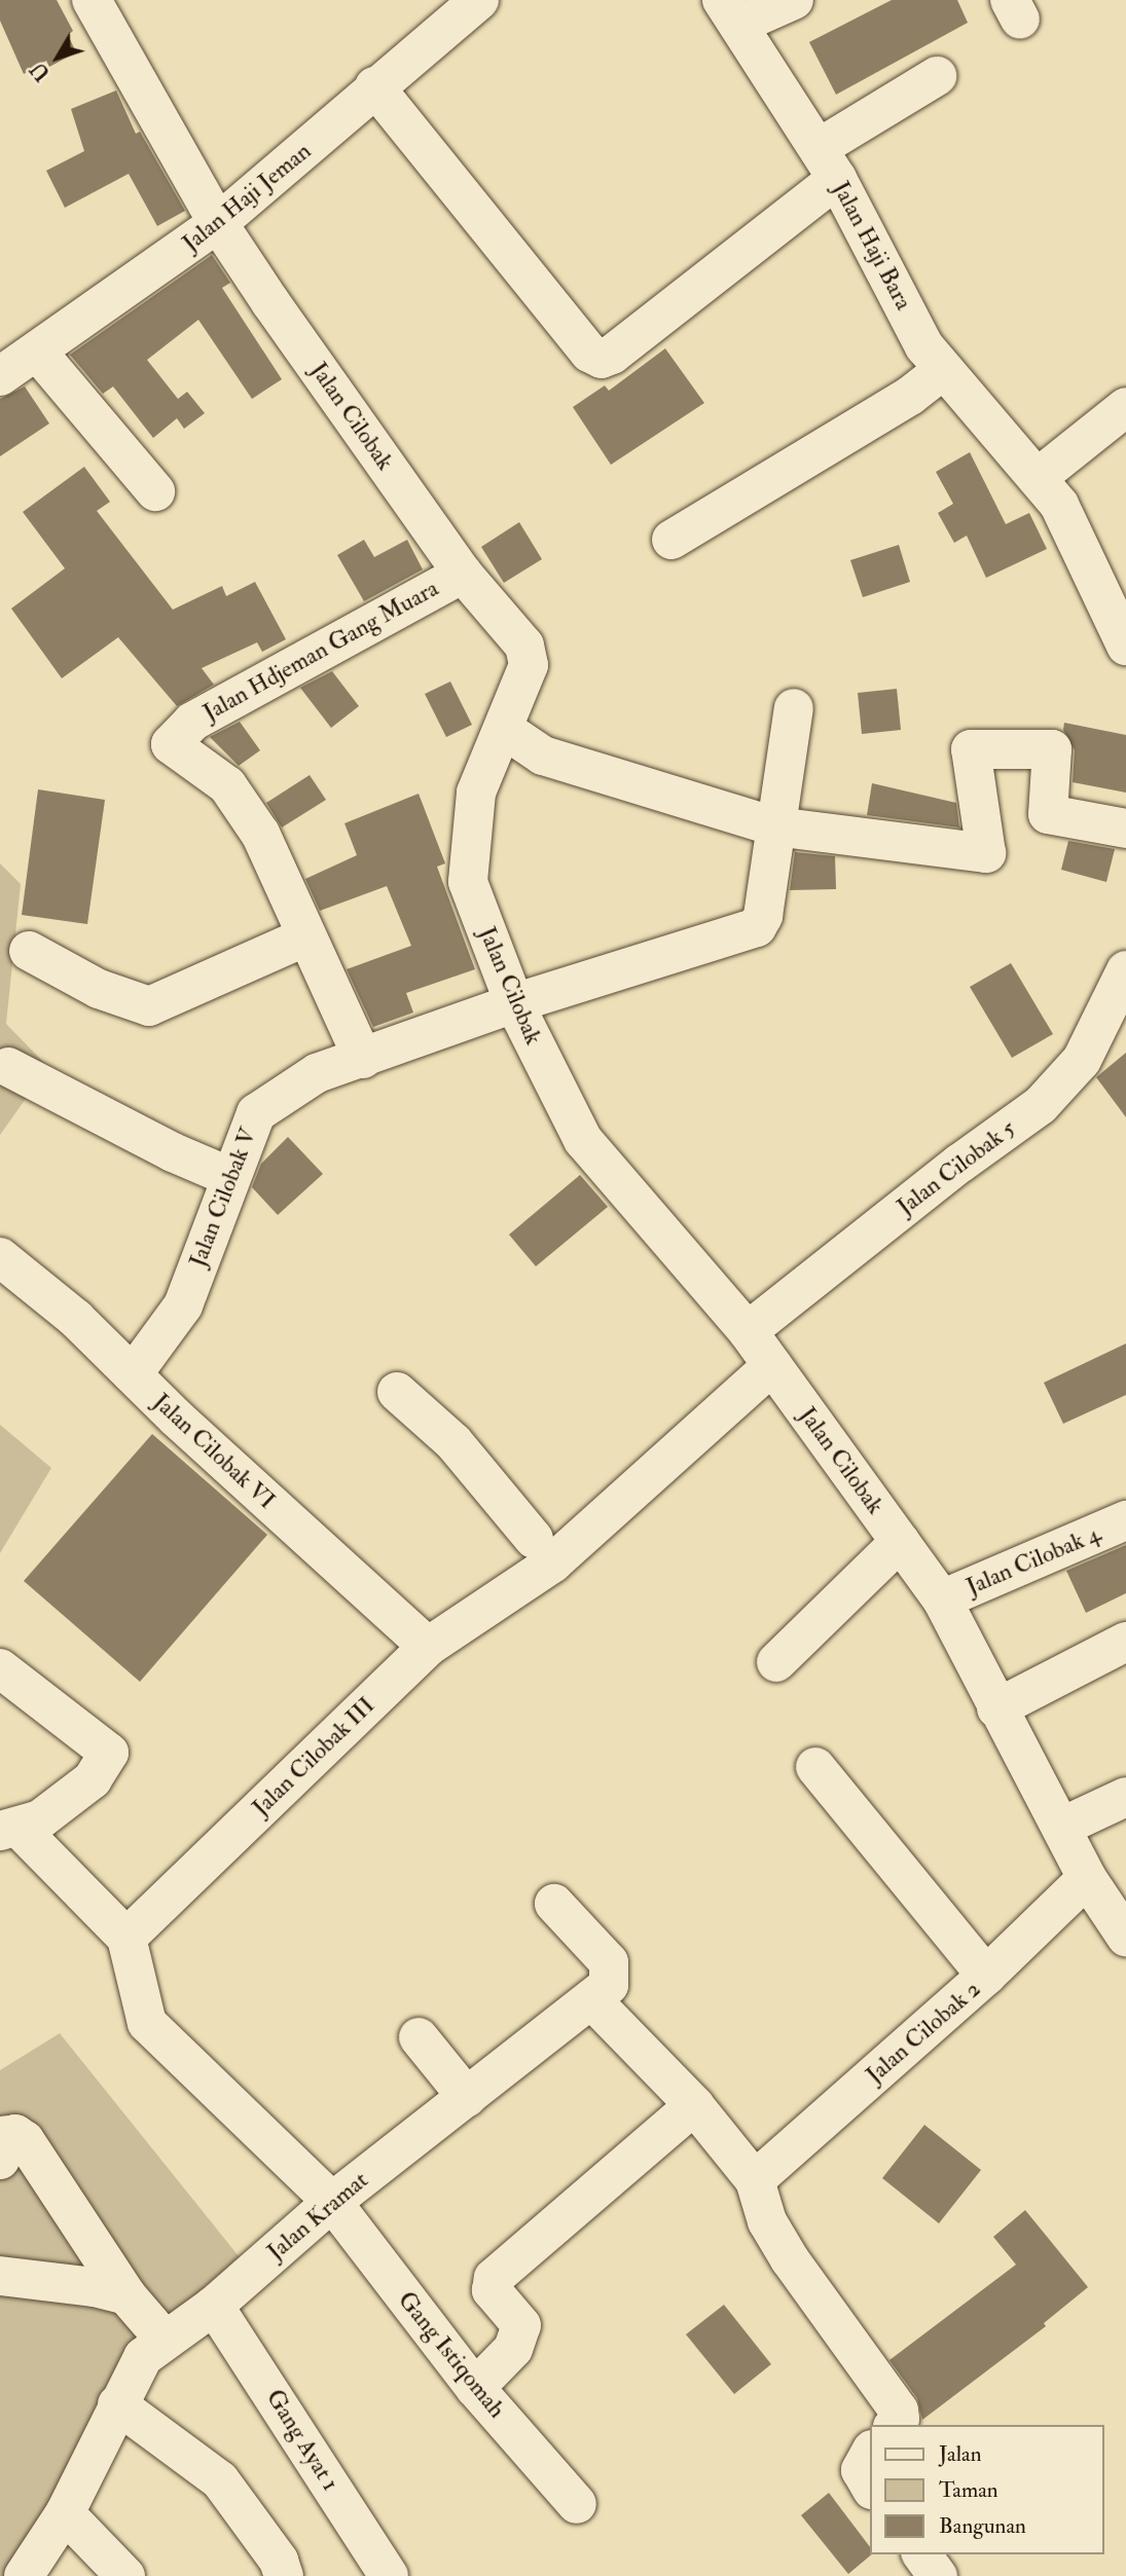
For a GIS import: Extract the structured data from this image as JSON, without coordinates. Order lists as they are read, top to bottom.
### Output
{
  "streets": {
    "street": [
      "Jalan Haji Jeman",
      "Jalan Haji Bara",
      "Jalan Cilobak",
      "Jalan Hdjeman Gang Muara",
      "Jalan Cilobak 5",
      "Jalan Cilobak V",
      "Jalan Cilobak VI",
      "Jalan Cilobak 4",
      "Jalan Cilobak III",
      "Jalan Cilobak 2",
      "Jalan Kramat",
      "Gang Istiqomah",
      "Gang Ayat 1"
    ]
  },
  "crossings": [
    ["Jalan Haji Jeman", "Jalan Cilobak"],
    ["Jalan Cilobak", "Jalan Hdjeman Gang Muara"],
    ["Jalan Cilobak", "Jalan Cilobak 5"],
    ["Jalan Cilobak", "Jalan Cilobak V"],
    ["Jalan Cilobak", "Jalan Cilobak 4"],
    ["Jalan Cilobak", "Jalan Cilobak III"],
    ["Jalan Cilobak", "Jalan Cilobak 2"],
    ["Jalan Cilobak V", "Jalan Cilobak VI"],
    ["Jalan Cilobak VI", "Jalan Cilobak III"],
    ["Jalan Kramat", "Gang Istiqomah"],
    ["Jalan Kramat", "Gang Ayat 1"]
  ],
  "legend": ["Jalan", "Taman", "Bangunan"],
  "north": "bottom left"
}
